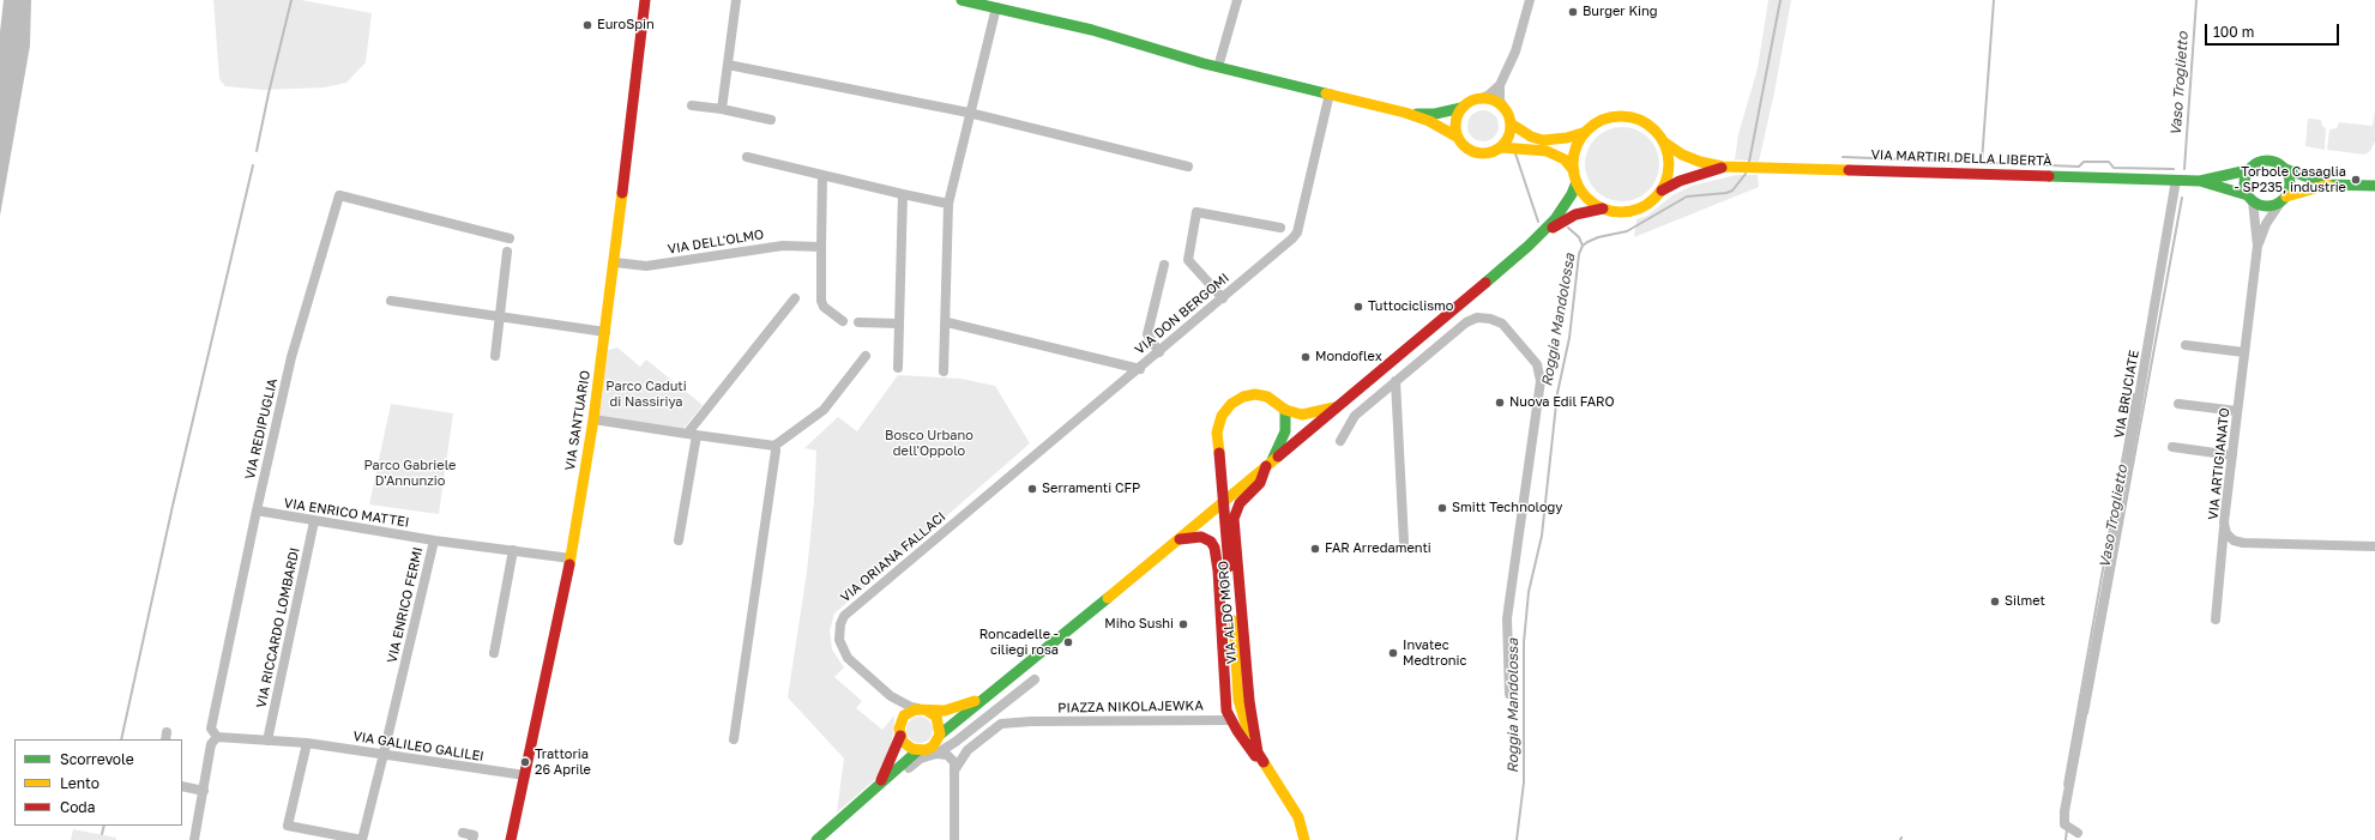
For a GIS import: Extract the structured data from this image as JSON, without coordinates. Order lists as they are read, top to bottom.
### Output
{
  "streets": {
    "street": [
      "VIA MARTIRI DELLA LIBERTÀ",
      "VIA DELL'OLMO",
      "VIA DON BERGOMI",
      "VIA BRUCIATE",
      "VIA SANTUARIO",
      "VIA REDIPUGLIA",
      "VIA ARTIGIANATO",
      "VIA ENRICO MATTEI",
      "VIA ORIANA FALLACI",
      "VIA ENRICO FERMI",
      "VIA ALDO MORO",
      "VIA RICCARDO LOMBARDI",
      "PIAZZA NIKOLAJEWKA",
      "VIA GALILEO GALILEI"
    ]
  },
  "crossings": [
    ["VIA MARTIRI DELLA LIBERTÀ", "VIA BRUCIATE"],
    ["VIA MARTIRI DELLA LIBERTÀ", "VIA ARTIGIANATO"],
    ["VIA DELL'OLMO", "VIA SANTUARIO"],
    ["VIA DON BERGOMI", "VIA ORIANA FALLACI"],
    ["VIA SANTUARIO", "VIA ENRICO FERMI"],
    ["VIA SANTUARIO", "VIA GALILEO GALILEI"],
    ["VIA REDIPUGLIA", "VIA ENRICO MATTEI"],
    ["VIA REDIPUGLIA", "VIA GALILEO GALILEI"],
    ["VIA ENRICO MATTEI", "VIA ENRICO FERMI"],
    ["VIA ENRICO MATTEI", "VIA RICCARDO LOMBARDI"],
    ["VIA ENRICO FERMI", "VIA GALILEO GALILEI"],
    ["VIA ALDO MORO", "PIAZZA NIKOLAJEWKA"],
    ["VIA RICCARDO LOMBARDI", "VIA GALILEO GALILEI"]
  ],
  "water": ["Vaso Troglietto", "Roggia Mandolossa"],
  "parks": ["Parco Caduti di Nassiriya", "Bosco Urbano dell'Oppolo", "Parco Gabriele D'Annunzio"],
  "places": [
    "Burger King",
    "EuroSpin",
    "Torbole Casaglia - SP235, industrie",
    "Tuttociclismo",
    "Mondoflex",
    "Nuova Edil FARO",
    "Serramenti CFP",
    "Smitt Technology",
    "FAR Arredamenti",
    "Silmet",
    "Miho Sushi",
    "Roncadelle - ciliegi rosa",
    "Invatec Medtronic",
    "Trattoria 26 Aprile"
  ],
  "legend": ["Scorrevole", "Lento", "Coda"],
  "scale_bar": "100 m"
}
